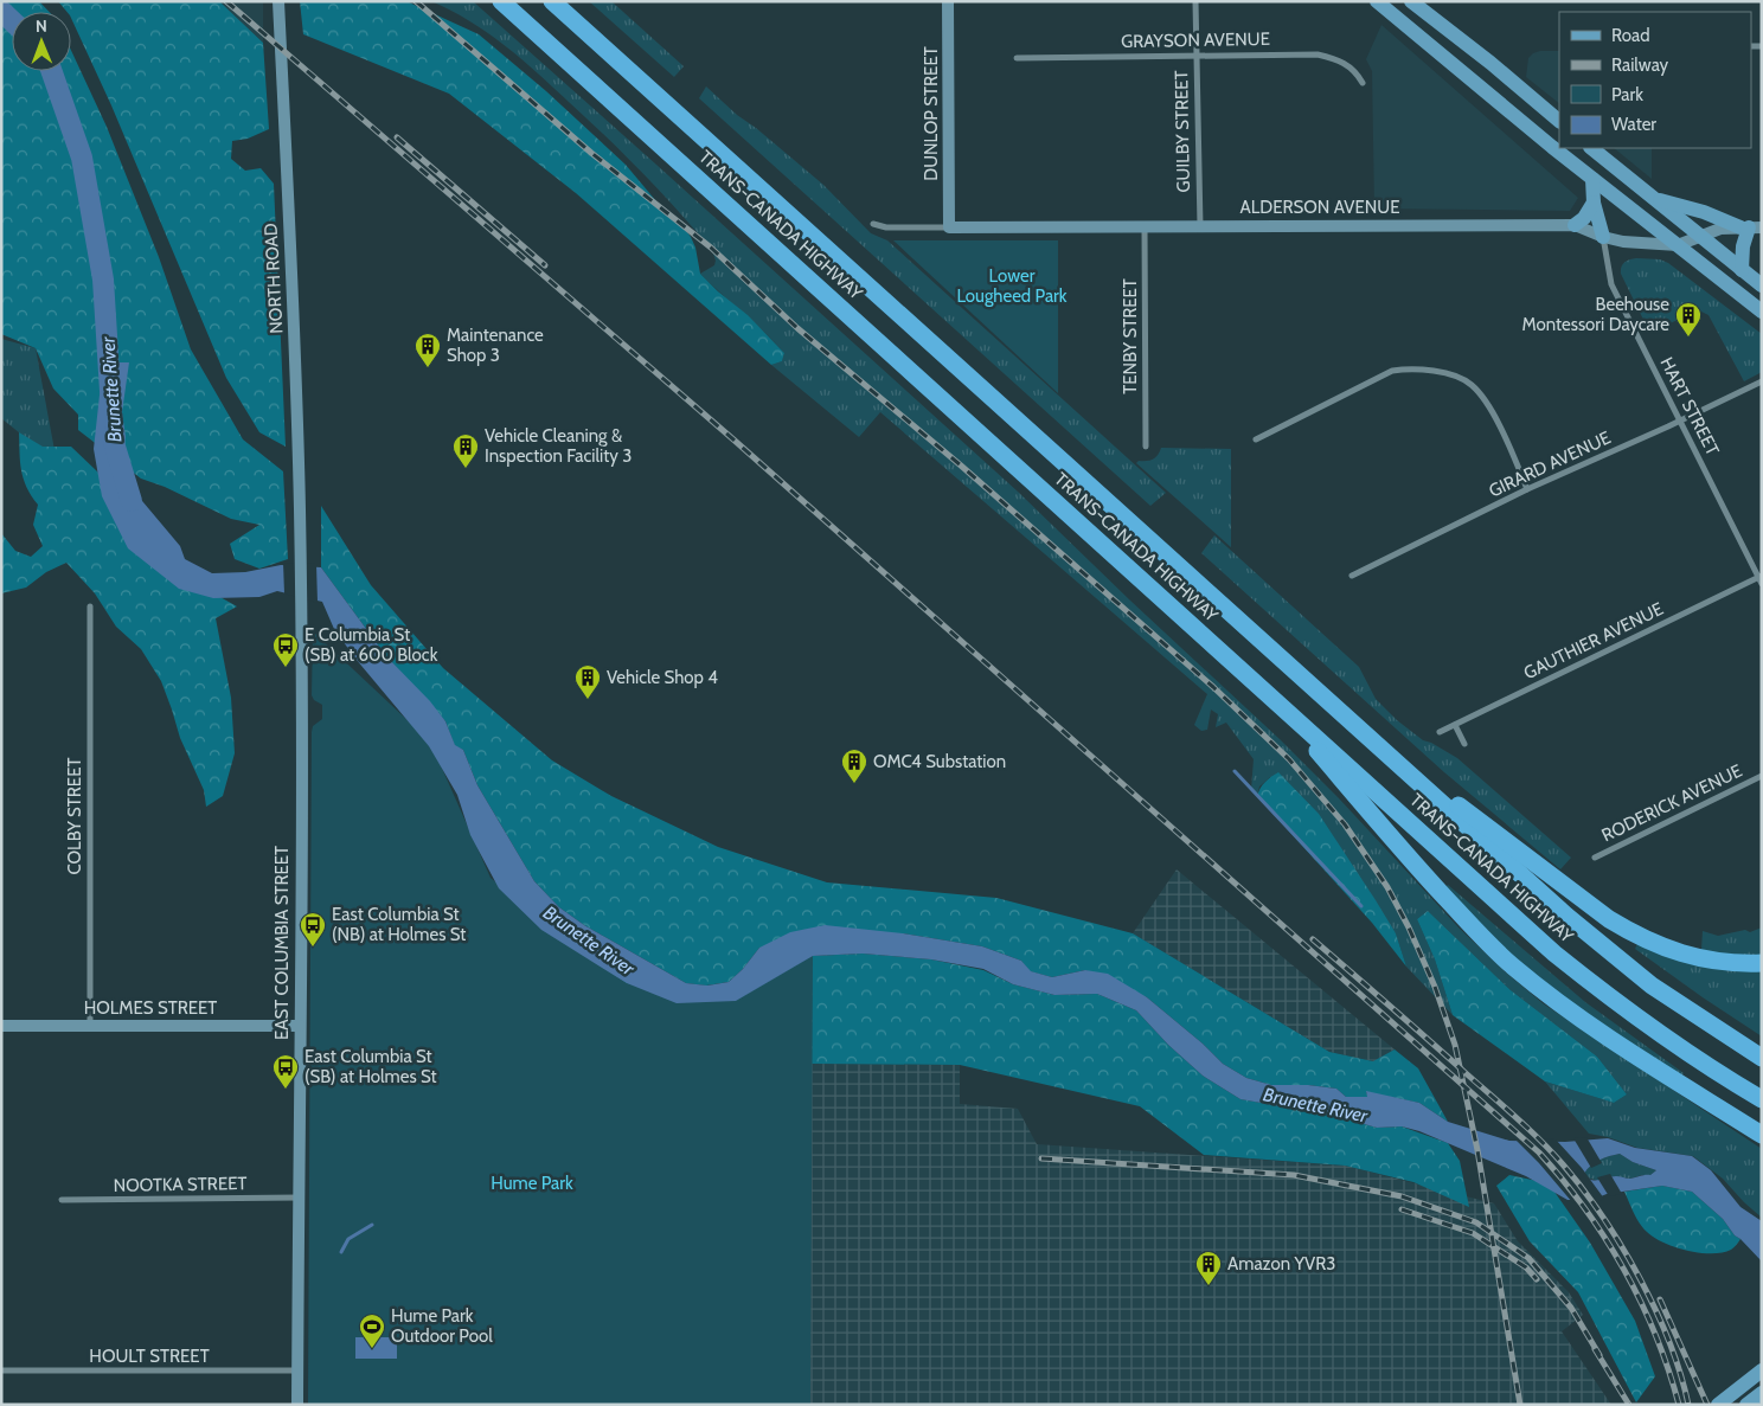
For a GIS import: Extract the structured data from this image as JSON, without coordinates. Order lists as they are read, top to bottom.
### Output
{
  "streets": {
    "highway": ["TRANS-CANADA HIGHWAY"],
    "main road": [
      "DUNLOP STREET",
      "ALDERSON AVENUE",
      "NORTH ROAD",
      "EAST COLUMBIA STREET",
      "HOLMES STREET"
    ],
    "street": [
      "GRAYSON AVENUE",
      "GUILBY STREET",
      "TENBY STREET",
      "HART STREET",
      "GIRARD AVENUE",
      "GAUTHIER AVENUE",
      "RODERICK AVENUE",
      "COLBY STREET",
      "NOOTKA STREET",
      "HOULT STREET"
    ]
  },
  "crossings": [
    ["GRAYSON AVENUE", "GUILBY STREET"],
    ["DUNLOP STREET", "ALDERSON AVENUE"],
    ["GUILBY STREET", "ALDERSON AVENUE"],
    ["ALDERSON AVENUE", "TENBY STREET"],
    ["ALDERSON AVENUE", "HART STREET"],
    ["NORTH ROAD", "EAST COLUMBIA STREET"],
    ["HART STREET", "GIRARD AVENUE"],
    ["HART STREET", "GAUTHIER AVENUE"],
    ["COLBY STREET", "HOLMES STREET"],
    ["EAST COLUMBIA STREET", "HOLMES STREET"],
    ["EAST COLUMBIA STREET", "NOOTKA STREET"],
    ["EAST COLUMBIA STREET", "HOULT STREET"]
  ],
  "water": ["Brunette River"],
  "parks": ["Lower Lougheed Park", "Hume Park"],
  "places": {
    "building": [
      "Beehouse Montessori Daycare",
      "Maintenance Shop 3",
      "Vehicle Cleaning & Inspection Facility 3",
      "Vehicle Shop 4",
      "OMC4 Substation",
      "Amazon YVR3"
    ],
    "bus stop": ["E Columbia St (SB) at 600 Block", "East Columbia St (NB) at Holmes St", "East Columbia St (SB) at Holmes St"],
    "sports": ["Hume Park Outdoor Pool"]
  },
  "legend": [
    "Road",
    "Railway",
    "Park",
    "Water"
  ],
  "north": "top"
}
